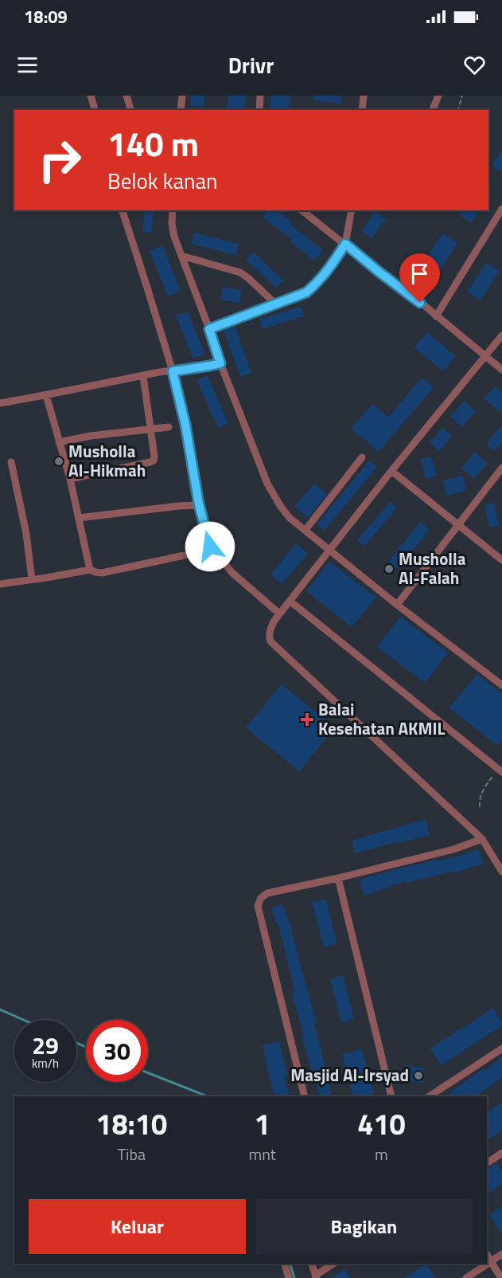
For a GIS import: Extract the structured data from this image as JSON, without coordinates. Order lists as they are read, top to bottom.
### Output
{
  "places": {
    "other": ["Musholla Al-Hikmah", "Musholla Al-Falah", "Masjid Al-Irsyad"],
    "health": ["Balai Kesehatan AKMIL"]
  },
  "page": {
    "status": "18:09",
    "header": "Drivr",
    "turn": ["140 m", "Belok kanan"],
    "speed": "29 km/h",
    "limit": "30",
    "eta": [
      "18:10",
      "Tiba",
      "1",
      "mnt",
      "410",
      "m"
    ],
    "buttons": ["Keluar", "Bagikan"]
  }
}
